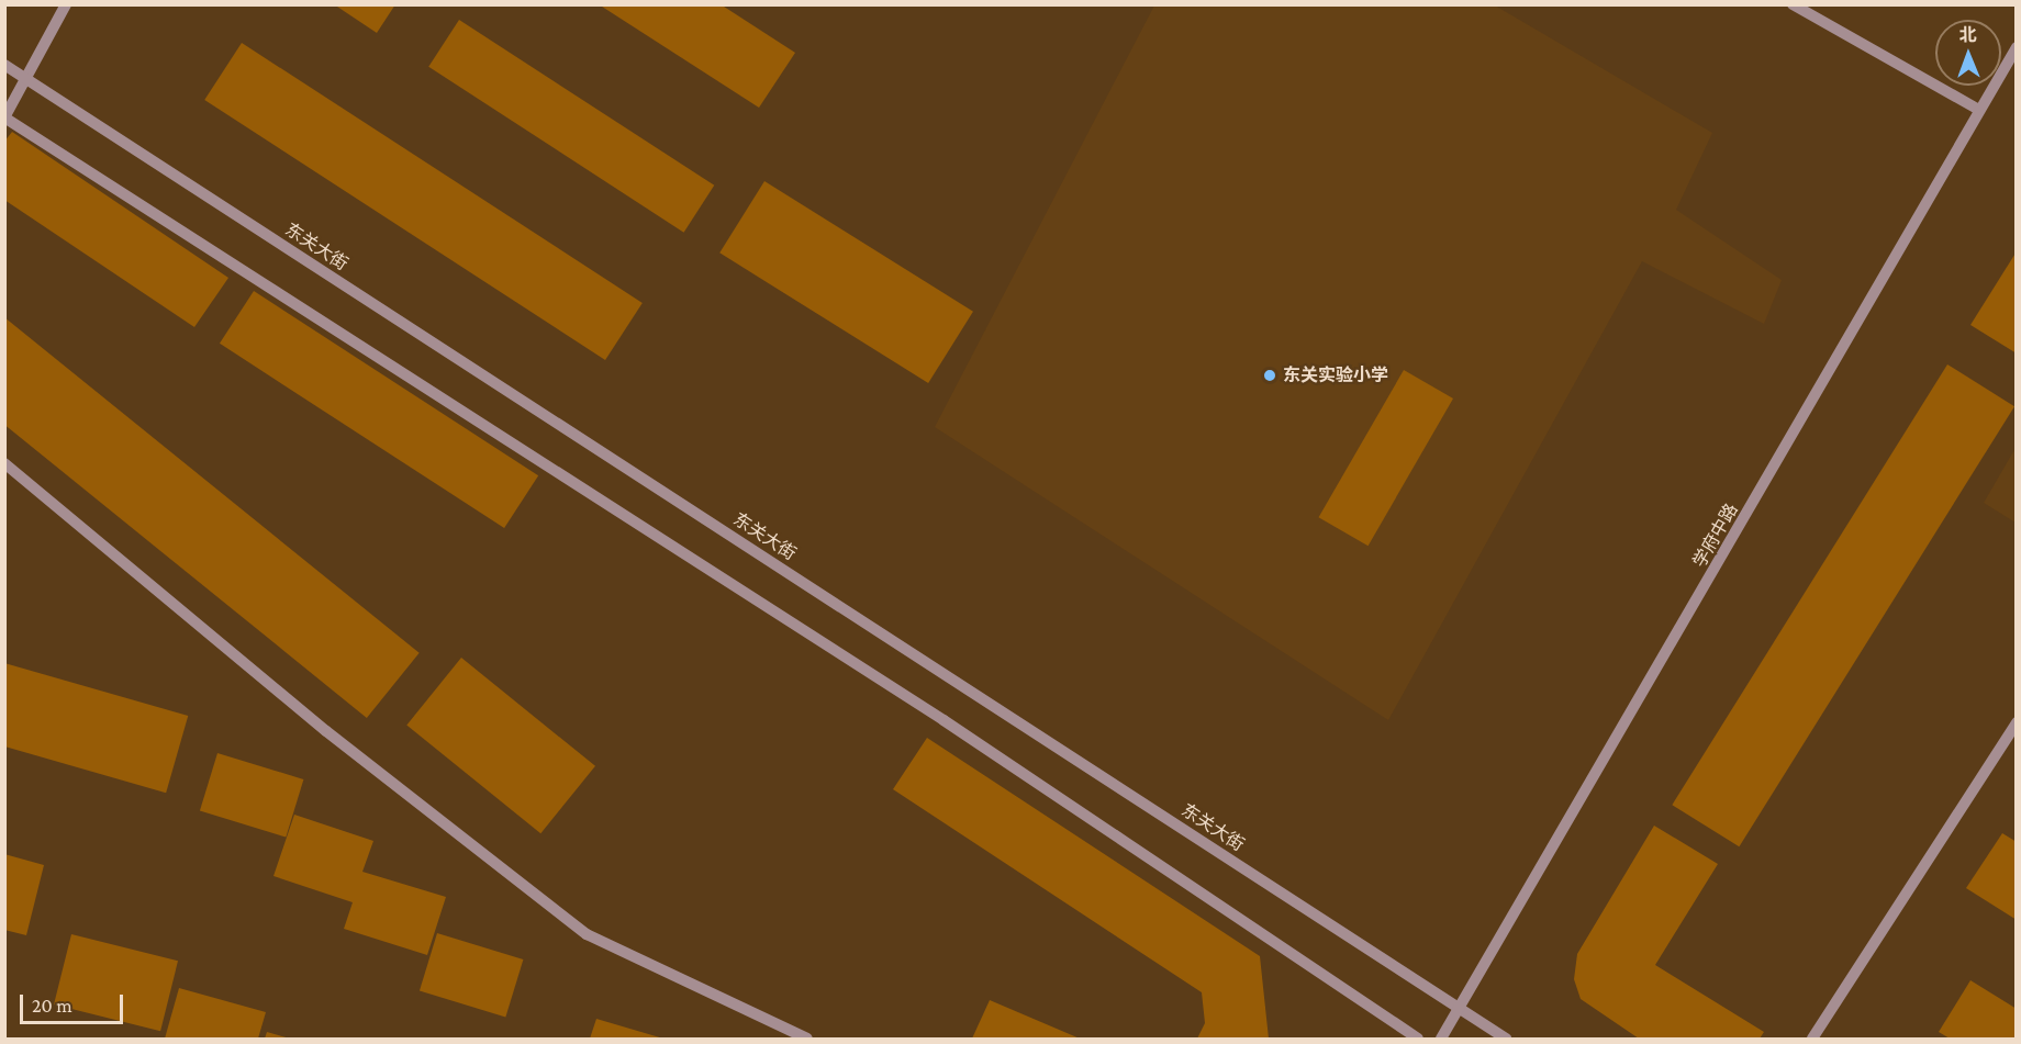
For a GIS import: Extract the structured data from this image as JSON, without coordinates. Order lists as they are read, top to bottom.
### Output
{
  "streets": {
    "street": ["东关大街", "学府中路"]
  },
  "crossings": [
    ["东关大街", "学府中路"]
  ],
  "places": ["东关实验小学"],
  "scale_bar": "20 m",
  "north": "top"
}
